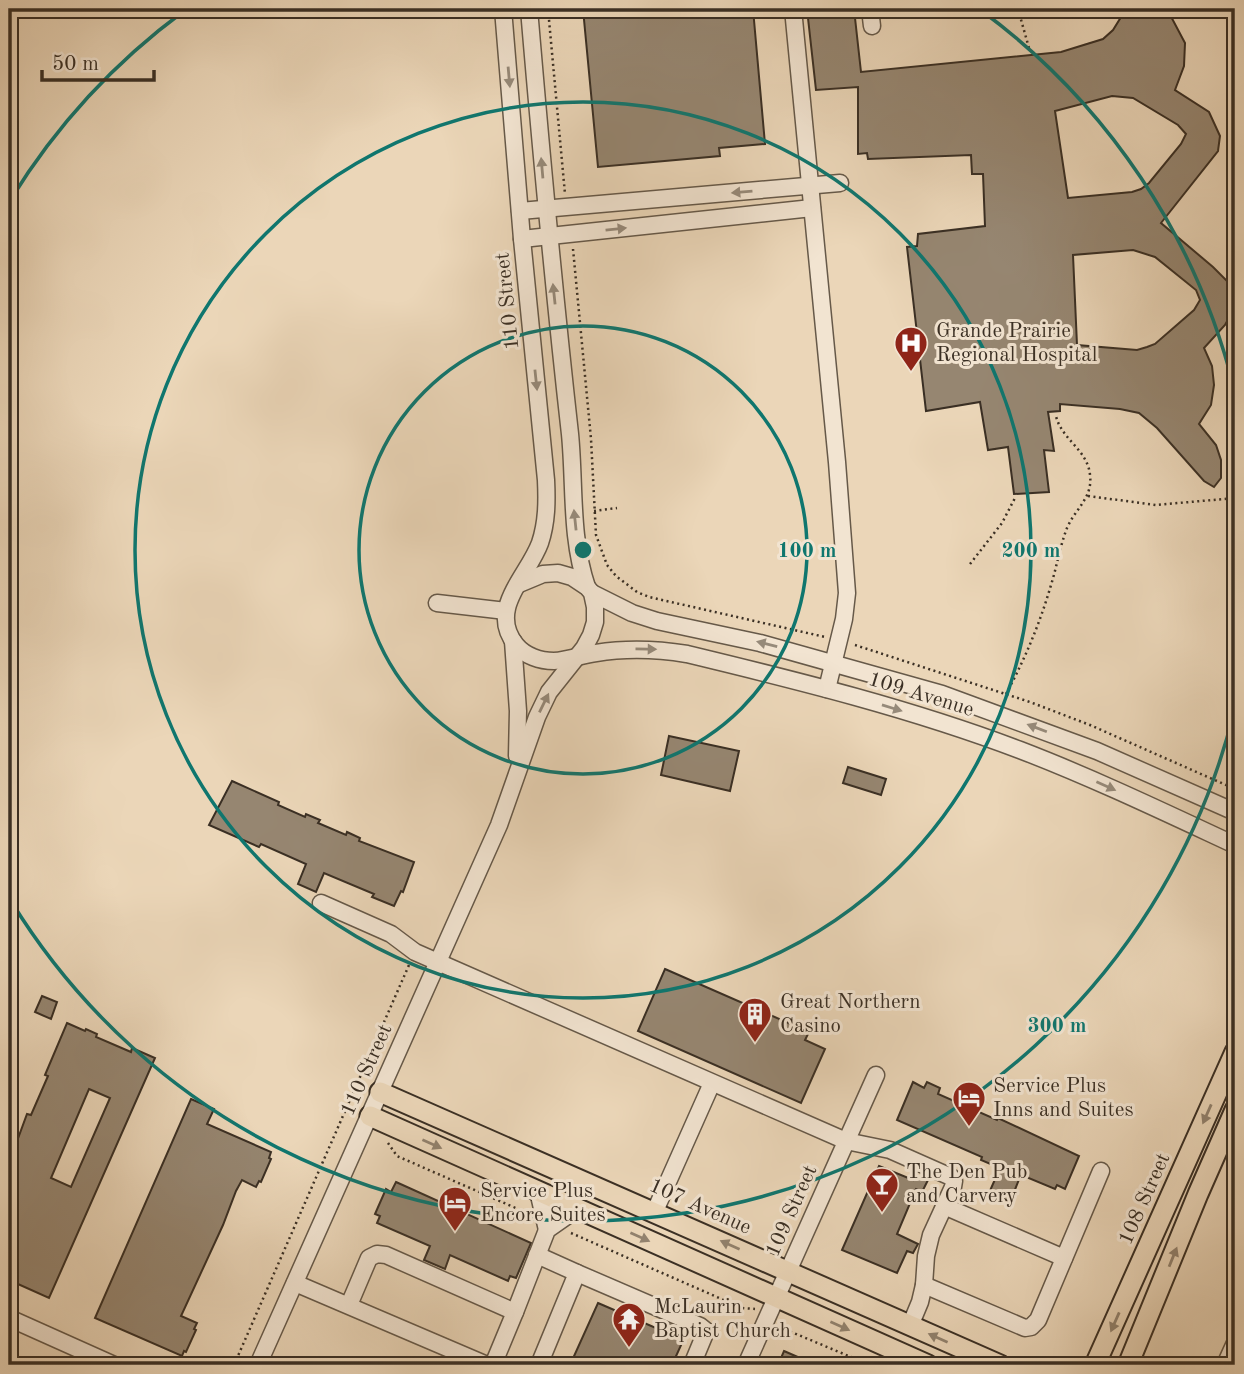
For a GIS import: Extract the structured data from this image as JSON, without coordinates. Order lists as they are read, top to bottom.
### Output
{
  "streets": {
    "main road": ["108 Street", "107 Avenue"],
    "street": ["110 Street", "109 Avenue", "109 Street"]
  },
  "crossings": [
    ["110 Street", "109 Avenue"],
    ["110 Street", "107 Avenue"],
    ["107 Avenue", "109 Street"]
  ],
  "places": {
    "hospital": ["Grande Prairie Regional Hospital"],
    "building": ["Great Northern Casino"],
    "hotel": ["Service Plus Inns and Suites", "Service Plus Encore Suites"],
    "bar": ["The Den Pub and Carvery"],
    "temple": ["McLaurin Baptist Church"]
  },
  "scale_bar": "50 m",
  "rings": ["100 m", "200 m", "300 m"]
}
